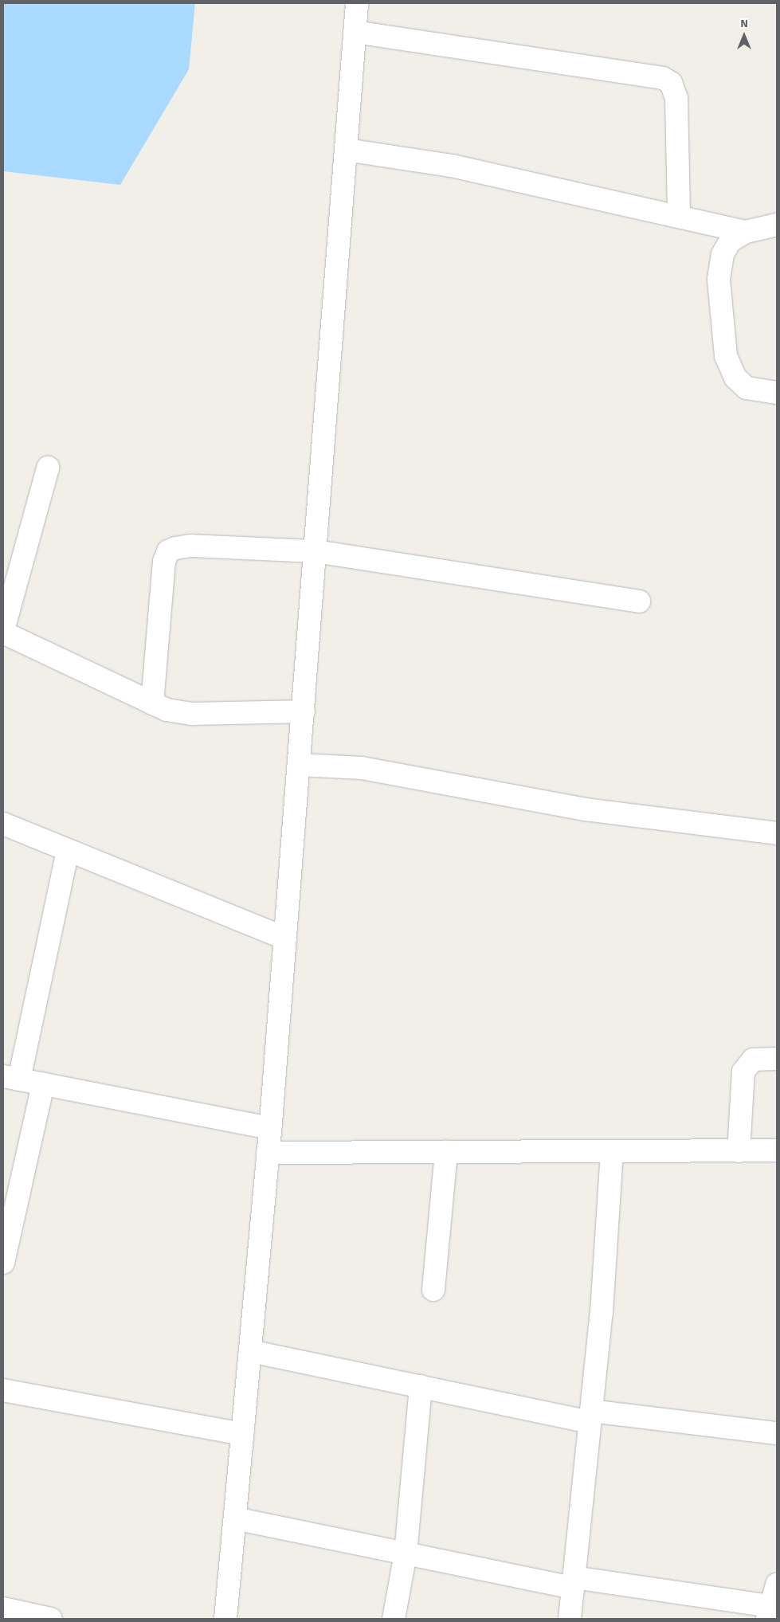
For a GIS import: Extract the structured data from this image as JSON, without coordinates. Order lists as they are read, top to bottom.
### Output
{
  "north": "top"
}
